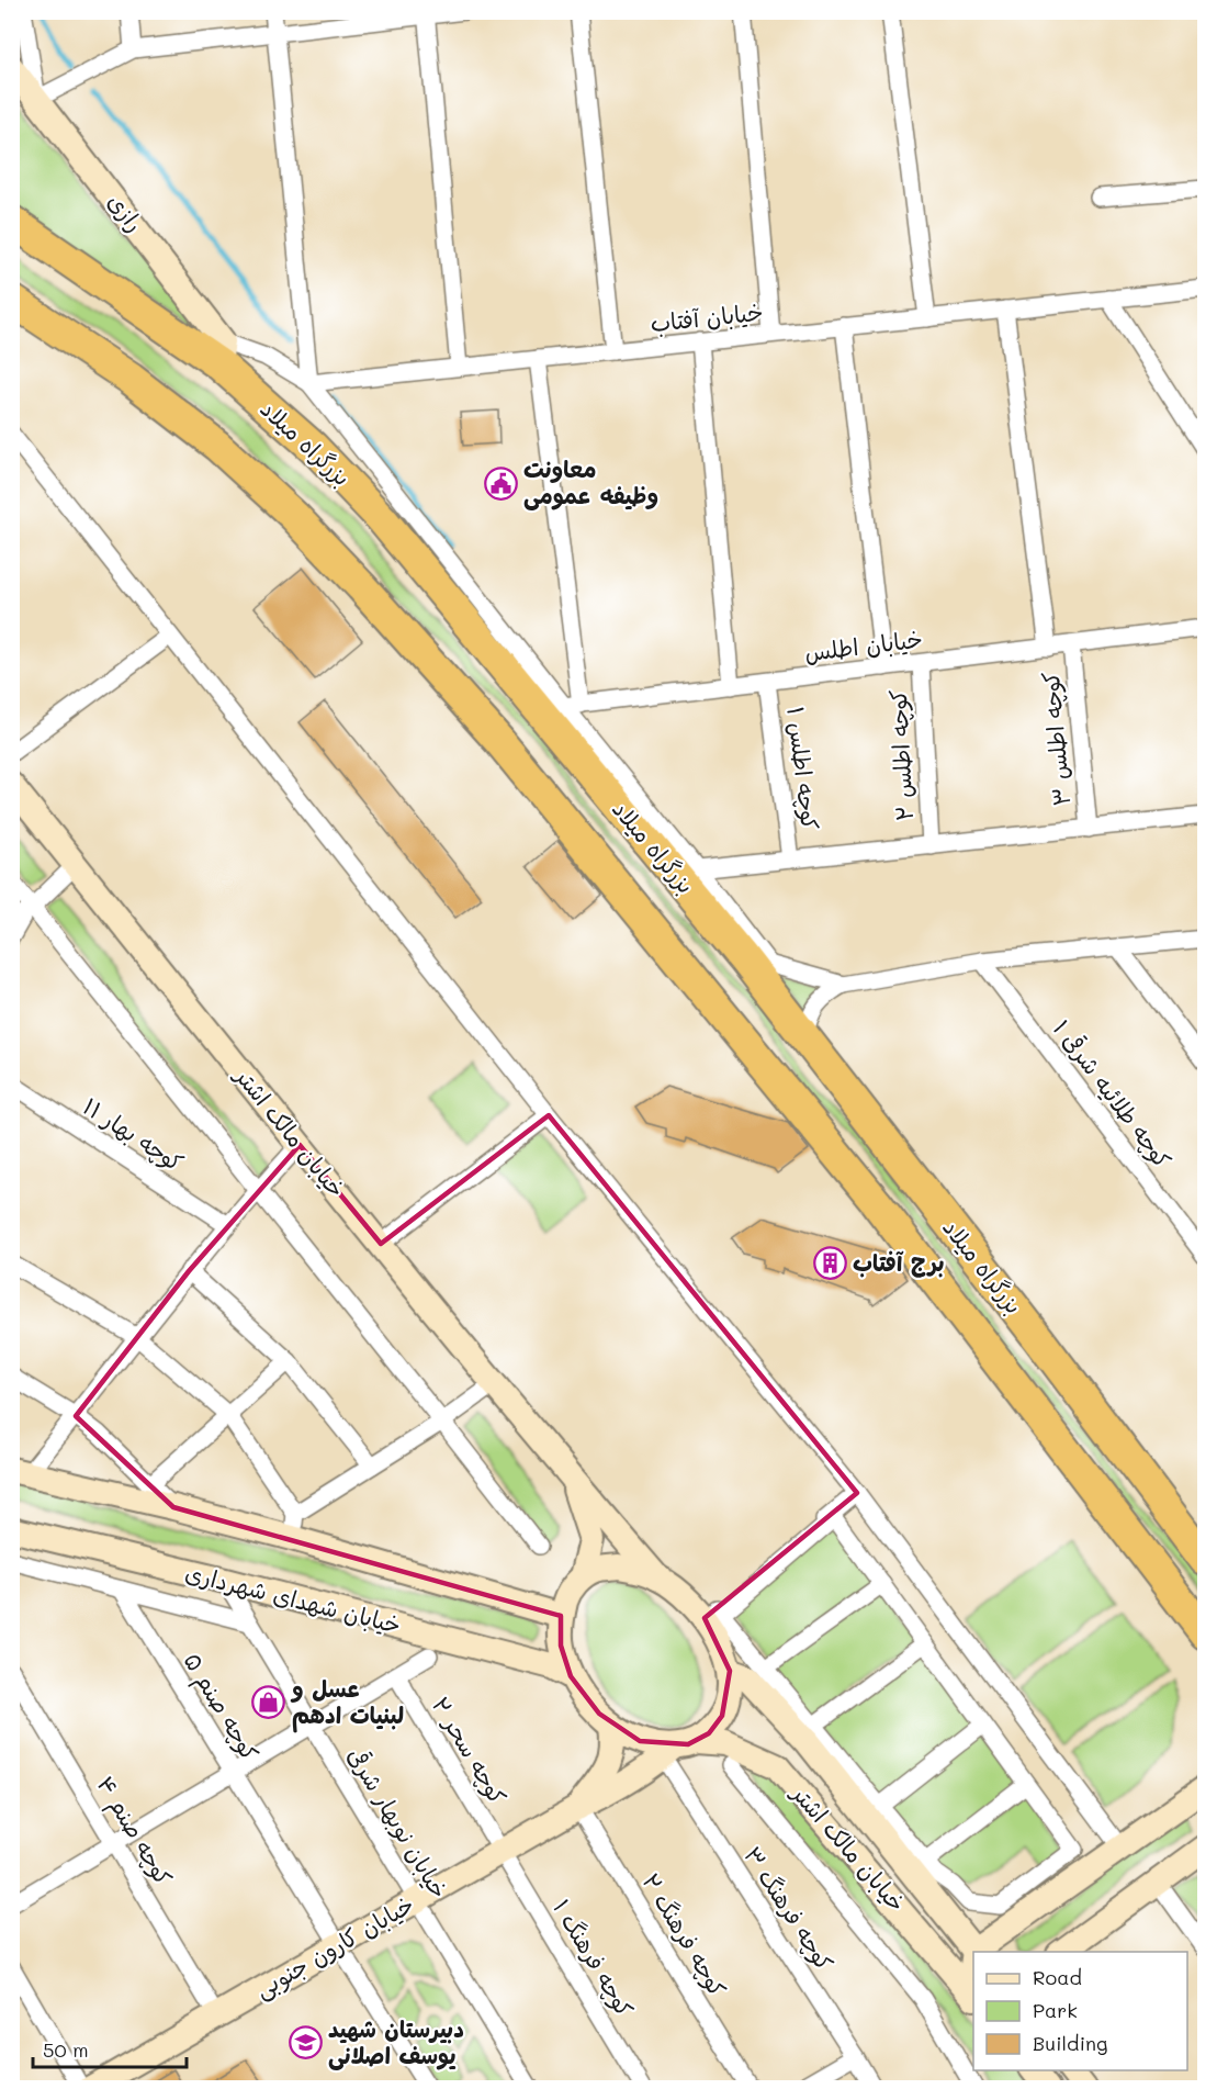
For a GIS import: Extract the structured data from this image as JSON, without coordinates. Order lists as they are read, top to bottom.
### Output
{
  "streets": {
    "highway": ["بزرگراه میلاد"],
    "main road": [
      "رازی",
      "خیابان مالک اشتر",
      "خیابان شهدای شهرداری",
      "خیابان کارون جنوبی"
    ],
    "street": [
      "خیابان آفتاب",
      "خیابان اطلس",
      "کوچه اطلس ۳",
      "کوچه اطلس ۲",
      "کوچه اطلس ۱",
      "کوچه طلائیه شرقی ۱",
      "کوچه بهار ۱۱",
      "کوچه صنم ۵",
      "کوچه سحر ۲",
      "خیابان نوبهار شرقی",
      "کوچه صنم ۴",
      "کوچه فرهنگ ۳",
      "کوچه فرهنگ ۲",
      "کوچه فرهنگ ۱"
    ]
  },
  "crossings": [
    ["رازی", "بزرگراه میلاد"],
    ["بزرگراه میلاد", "خیابان اطلس"],
    ["خیابان اطلس", "کوچه اطلس ۳"],
    ["خیابان اطلس", "کوچه اطلس ۲"],
    ["خیابان اطلس", "کوچه اطلس ۱"],
    ["خیابان مالک اشتر", "خیابان شهدای شهرداری"],
    ["خیابان مالک اشتر", "کوچه فرهنگ ۳"],
    ["خیابان مالک اشتر", "خیابان کارون جنوبی"],
    ["خیابان شهدای شهرداری", "خیابان نوبهار شرقی"],
    ["خیابان شهدای شهرداری", "کوچه فرهنگ ۳"],
    ["خیابان شهدای شهرداری", "خیابان کارون جنوبی"],
    ["کوچه صنم ۵", "خیابان کارون جنوبی"],
    ["کوچه سحر ۲", "خیابان کارون جنوبی"],
    ["کوچه سحر ۲", "کوچه فرهنگ ۱"],
    ["خیابان نوبهار شرقی", "خیابان کارون جنوبی"],
    ["کوچه صنم ۴", "خیابان کارون جنوبی"],
    ["کوچه فرهنگ ۳", "خیابان کارون جنوبی"],
    ["کوچه فرهنگ ۲", "خیابان کارون جنوبی"],
    ["خیابان کارون جنوبی", "کوچه فرهنگ ۱"]
  ],
  "places": {
    "public building": ["معاونت وظیفه عمومی"],
    "building": ["برج آفتاب"],
    "shop": ["عسل و لبنیات ادهم"],
    "school or university": ["دبیرستان شهید یوسف اصلانی"]
  },
  "legend": ["Road", "Park", "Building"],
  "scale_bar": "50 m"
}
